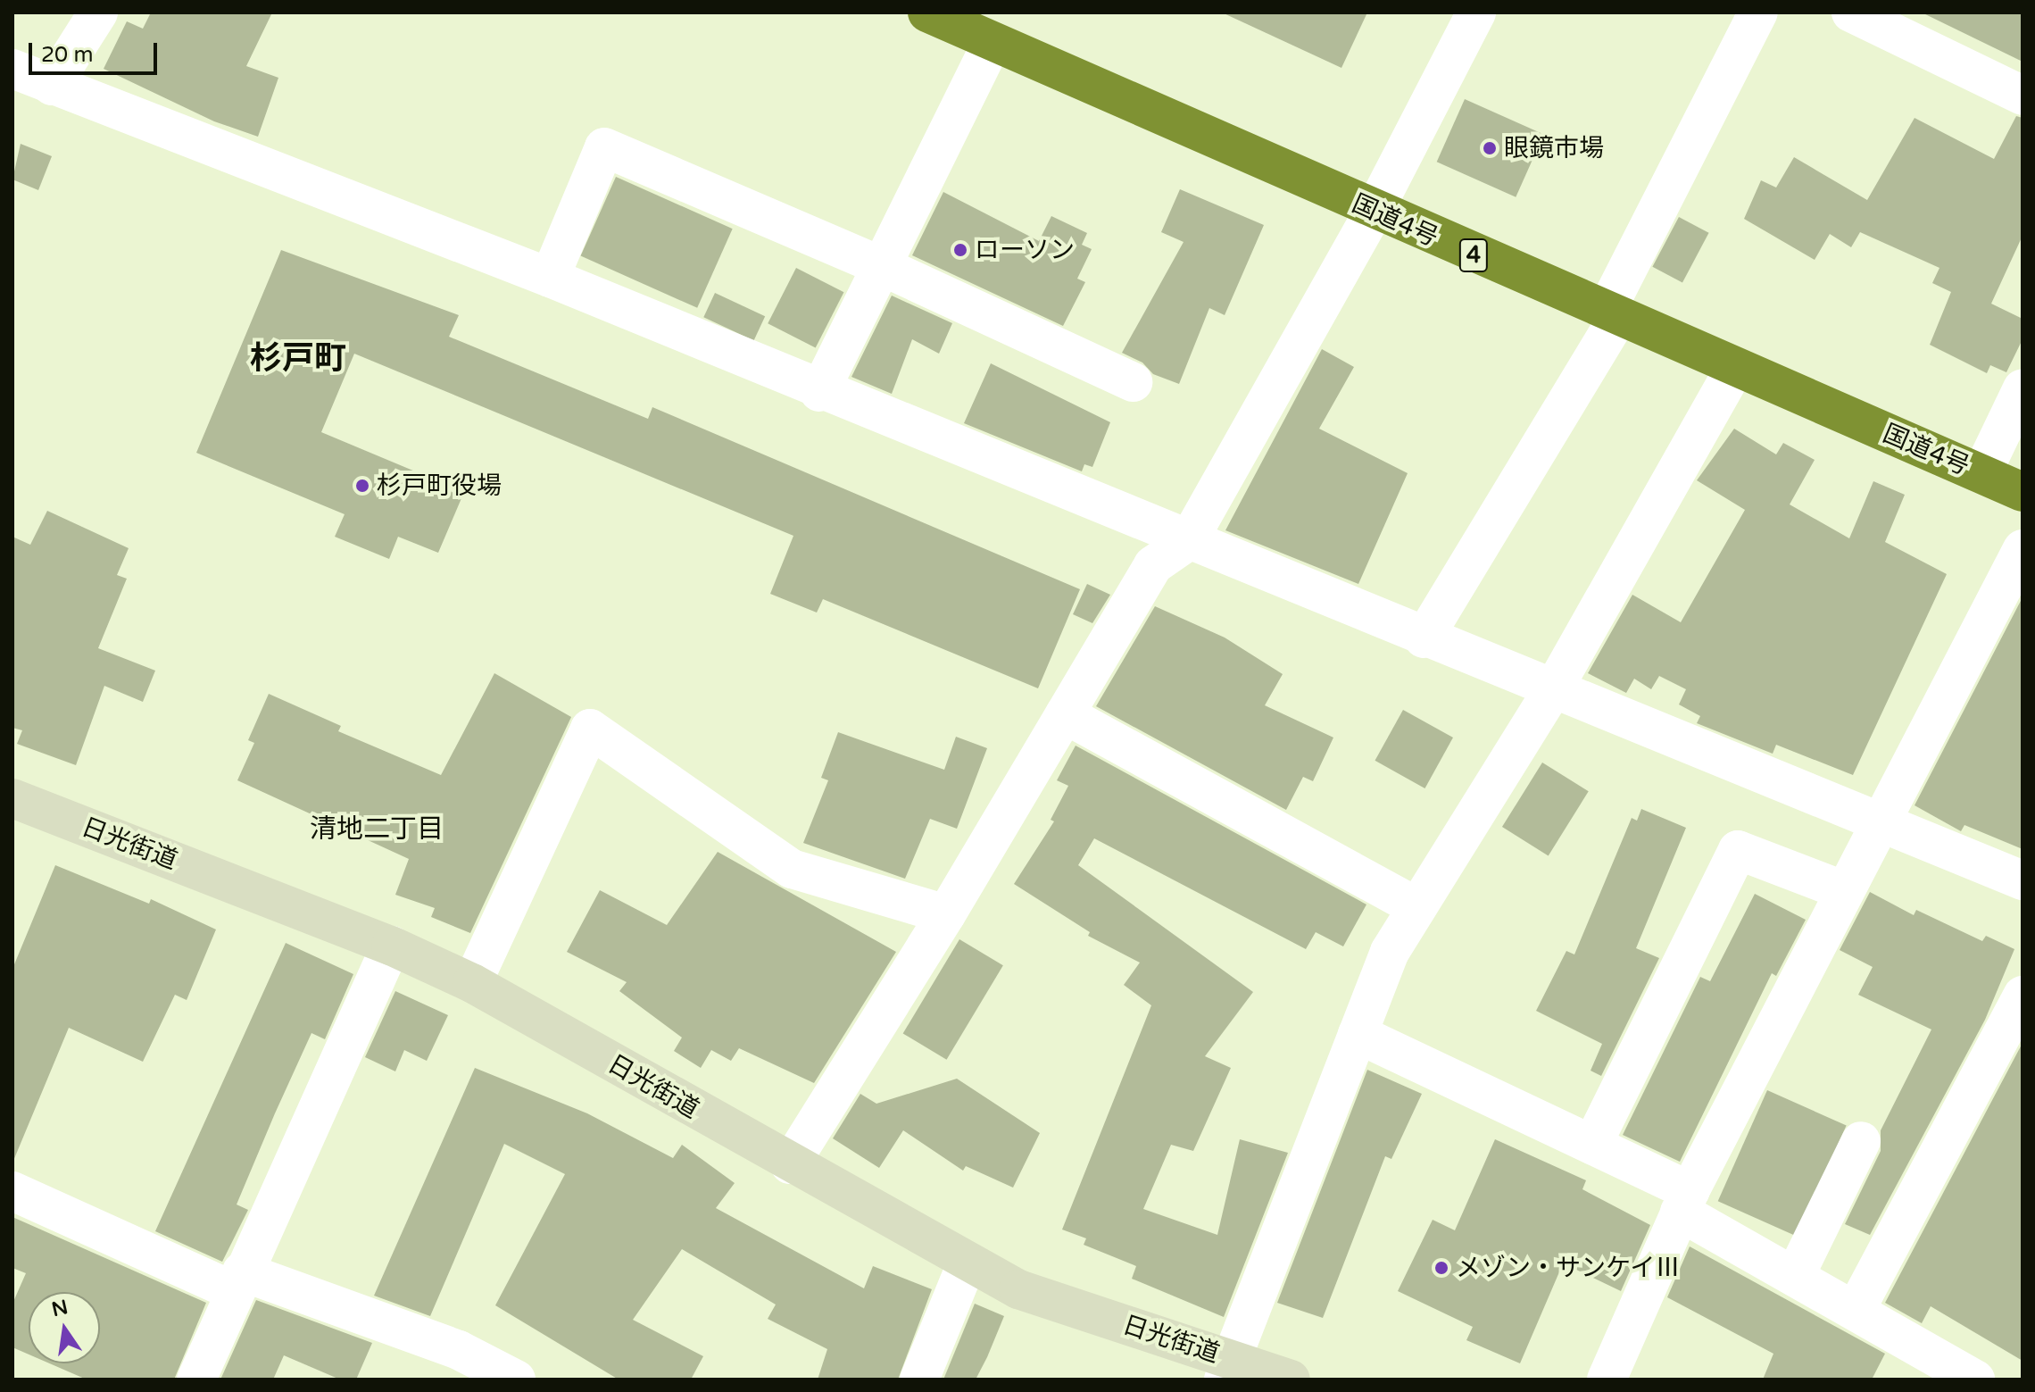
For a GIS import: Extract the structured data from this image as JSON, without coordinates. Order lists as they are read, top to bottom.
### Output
{
  "streets": {
    "highway": ["国道4号", "4"],
    "main road": ["日光街道"]
  },
  "districts": ["杉戸町", "清地二丁目"],
  "places": [
    "眼鏡市場",
    "ローソン",
    "杉戸町役場",
    "メゾン・サンケイⅢ"
  ],
  "scale_bar": "20 m",
  "north": "top"
}
